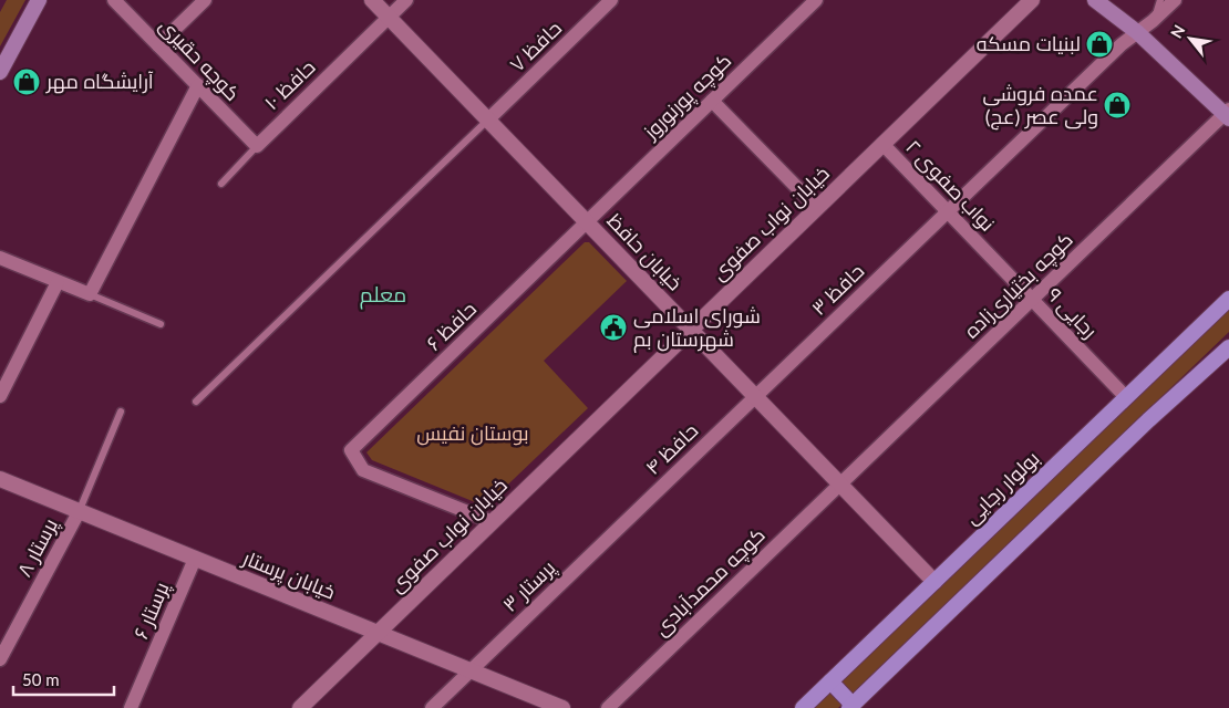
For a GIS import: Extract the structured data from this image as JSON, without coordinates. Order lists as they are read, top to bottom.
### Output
{
  "streets": {
    "main road": ["بولوار رجایی"],
    "street": [
      "حافظ ۷",
      "کوچه حقیری",
      "حافظ ۱۰",
      "کوچه پورنوروز",
      "نواب صفوی ۲",
      "خیابان نواب صفوی",
      "خیابان حافظ",
      "کوچه بختیاری‌زاده",
      "حافظ ۳",
      "رجایی ۹",
      "حافظ ۶",
      "حافظ ۴",
      "پرستار ۸",
      "خیابان پرستار",
      "کوچه محمدآبادی",
      "پرستار ۳",
      "پرستار ۶"
    ]
  },
  "crossings": [
    ["حافظ ۷", "خیابان حافظ"],
    ["کوچه حقیری", "حافظ ۱۰"],
    ["حافظ ۱۰", "خیابان حافظ"],
    ["کوچه پورنوروز", "خیابان حافظ"],
    ["کوچه پورنوروز", "حافظ ۶"],
    ["نواب صفوی ۲", "خیابان نواب صفوی"],
    ["نواب صفوی ۲", "حافظ ۳"],
    ["نواب صفوی ۲", "رجایی ۹"],
    ["خیابان نواب صفوی", "خیابان حافظ"],
    ["خیابان نواب صفوی", "حافظ ۶"],
    ["خیابان نواب صفوی", "خیابان پرستار"],
    ["خیابان حافظ", "کوچه بختیاری‌زاده"],
    ["خیابان حافظ", "حافظ ۳"],
    ["خیابان حافظ", "حافظ ۶"],
    ["خیابان حافظ", "حافظ ۴"],
    ["خیابان حافظ", "بولوار رجایی"],
    ["خیابان حافظ", "کوچه محمدآبادی"],
    ["کوچه بختیاری‌زاده", "رجایی ۹"],
    ["کوچه بختیاری‌زاده", "کوچه محمدآبادی"],
    ["حافظ ۳", "حافظ ۴"],
    ["رجایی ۹", "بولوار رجایی"],
    ["حافظ ۴", "پرستار ۳"],
    ["پرستار ۸", "خیابان پرستار"],
    ["خیابان پرستار", "پرستار ۳"],
    ["خیابان پرستار", "پرستار ۶"]
  ],
  "districts": ["معلم"],
  "parks": ["بوستان نفیس"],
  "places": {
    "shop": ["لبنیات مسکه", "آرایشگاه مهر", "عمده فروشی ولی عصر (عج)"],
    "public building": ["شورای اسلامی شهرستان بم"]
  },
  "scale_bar": "50 m",
  "north": "top left"
}
